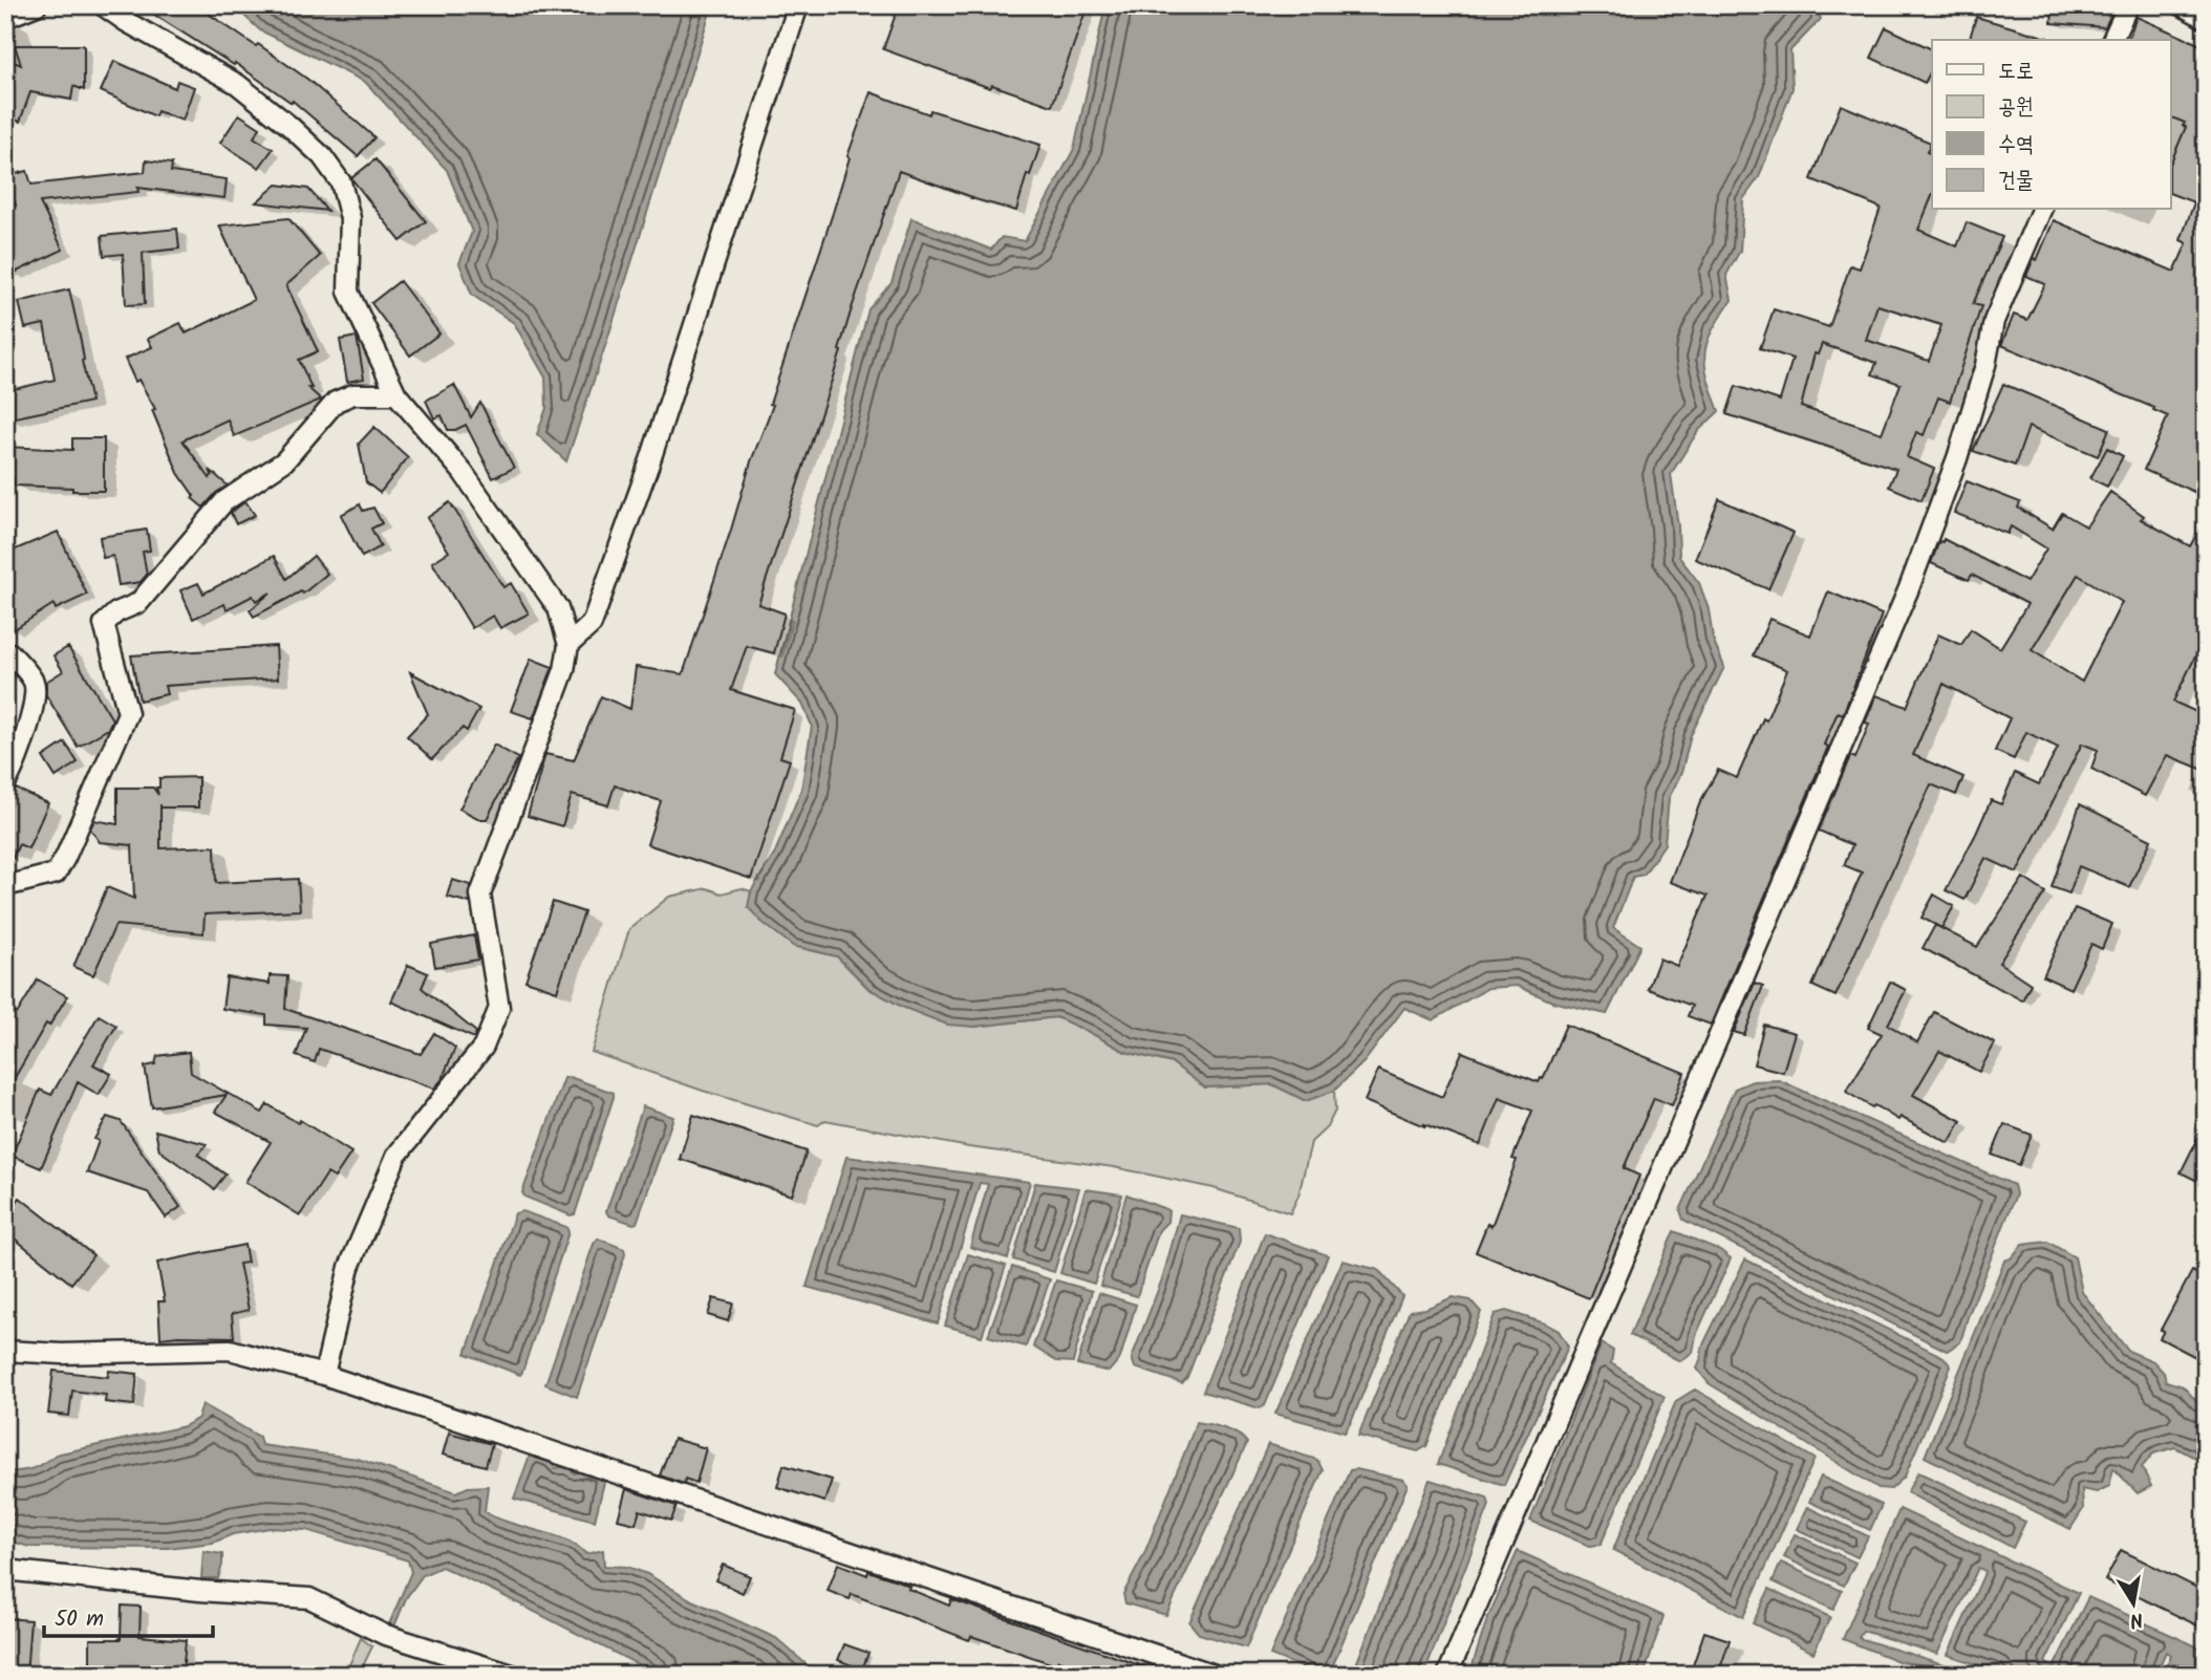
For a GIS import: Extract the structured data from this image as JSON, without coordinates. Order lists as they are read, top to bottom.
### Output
{
  "legend": [
    "도로",
    "공원",
    "수역",
    "건물"
  ],
  "scale_bar": "50 m",
  "north": "bottom"
}
